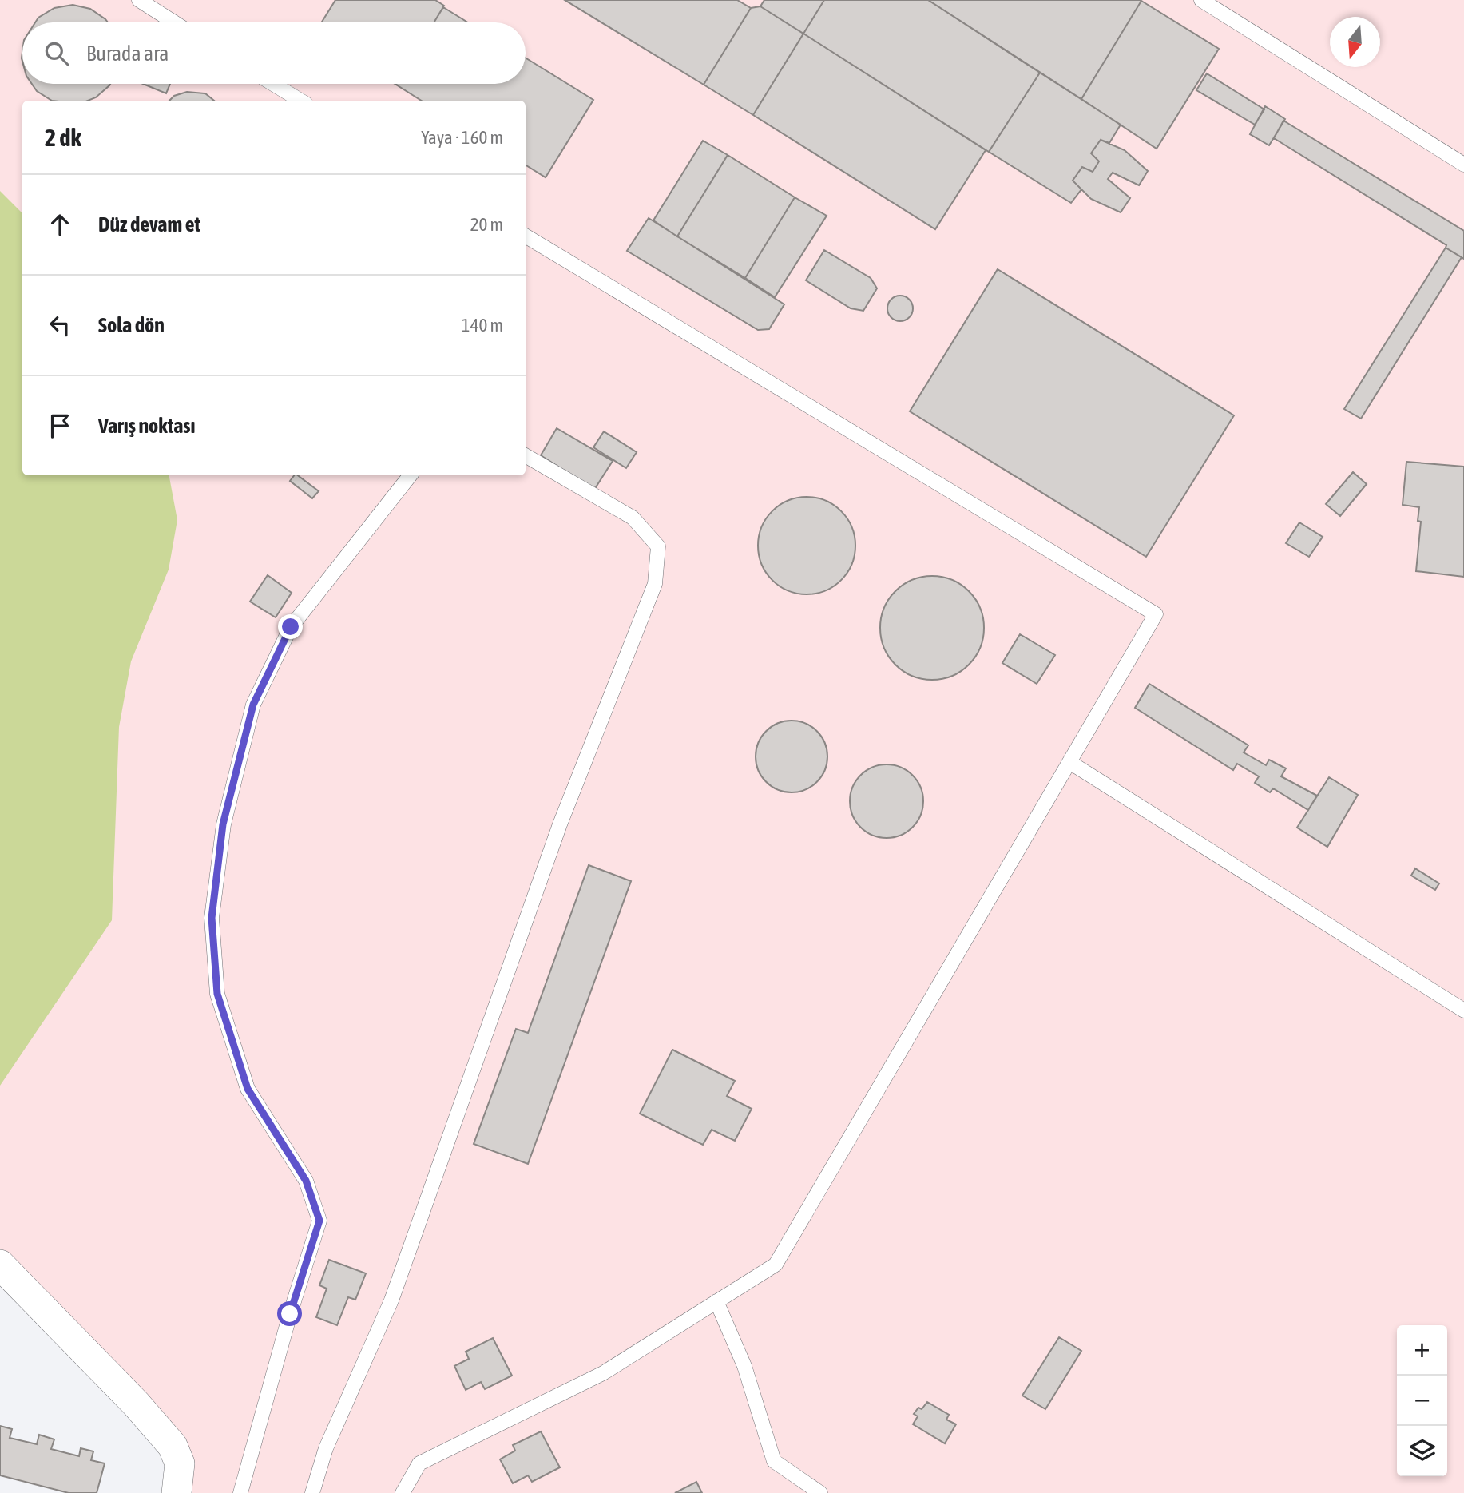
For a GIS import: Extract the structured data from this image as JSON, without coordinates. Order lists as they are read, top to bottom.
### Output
{
  "north": "bottom",
  "page": {
    "search": "Burada ara",
    "heading": ["2 dk", "Yaya · 160 m"],
    "list": [
      ["Düz devam et", "20 m"],
      ["Sola dön", "140 m"],
      "Varış noktası"
    ],
    "map_buttons": ["+", "−"]
  }
}
